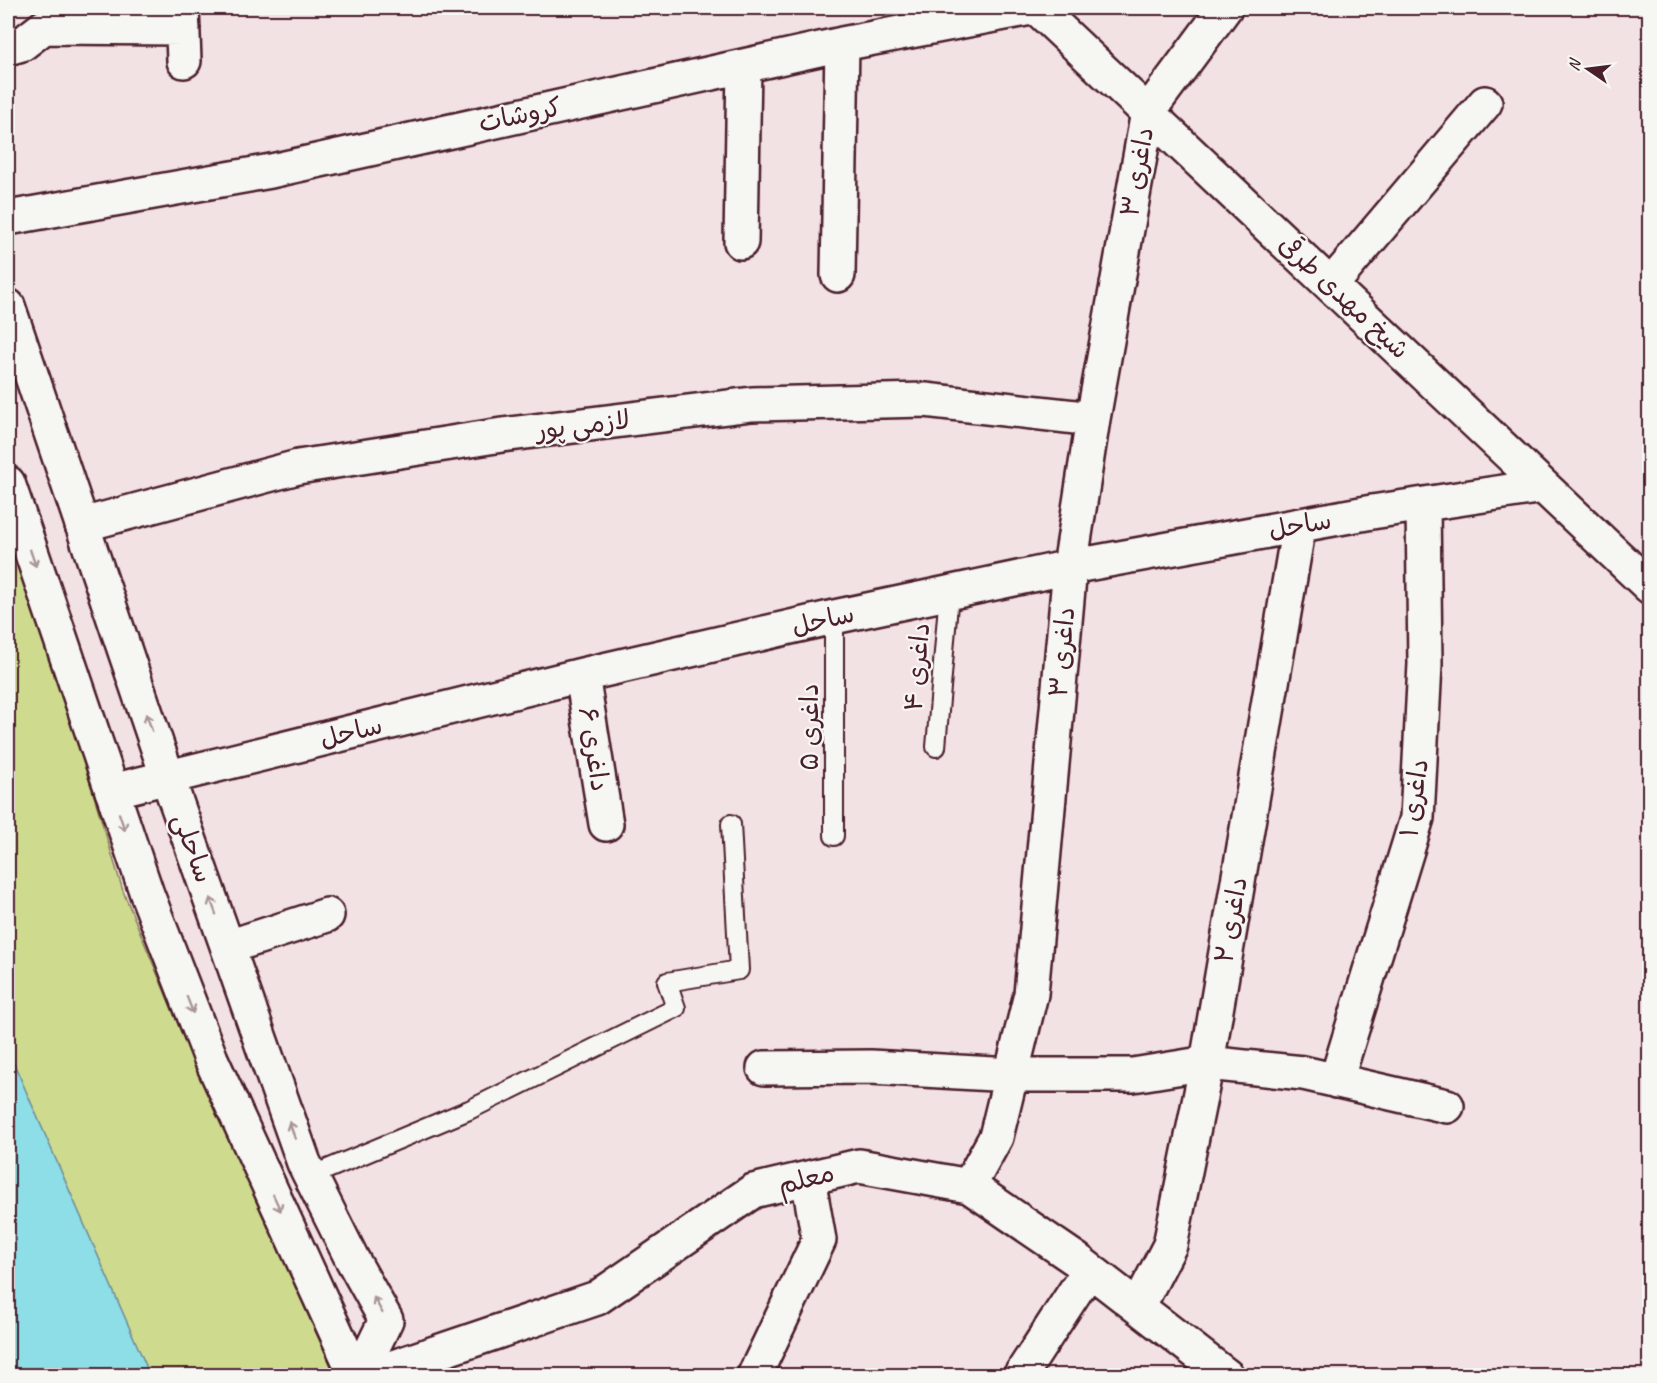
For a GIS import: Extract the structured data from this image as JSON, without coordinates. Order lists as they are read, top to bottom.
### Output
{
  "streets": {
    "street": [
      "کروشات",
      "داغری ۳",
      "شیخ مهدی طرقی",
      "لازمی پور",
      "ساحل",
      "داغری ۶",
      "داغری ۱",
      "ساحلی",
      "داغری ۲",
      "معلم"
    ],
    "lane": ["داغری ۴", "داغری ۵"]
  },
  "crossings": [
    ["داغری ۳", "شیخ مهدی طرقی"],
    ["داغری ۳", "لازمی پور"],
    ["داغری ۳", "ساحل"],
    ["داغری ۳", "معلم"],
    ["شیخ مهدی طرقی", "ساحل"],
    ["لازمی پور", "ساحلی"],
    ["ساحل", "داغری ۴"],
    ["ساحل", "داغری ۵"],
    ["ساحل", "داغری ۶"],
    ["ساحل", "داغری ۱"],
    ["ساحل", "ساحلی"],
    ["ساحل", "داغری ۲"],
    ["داغری ۲", "معلم"]
  ],
  "north": "left"
}
